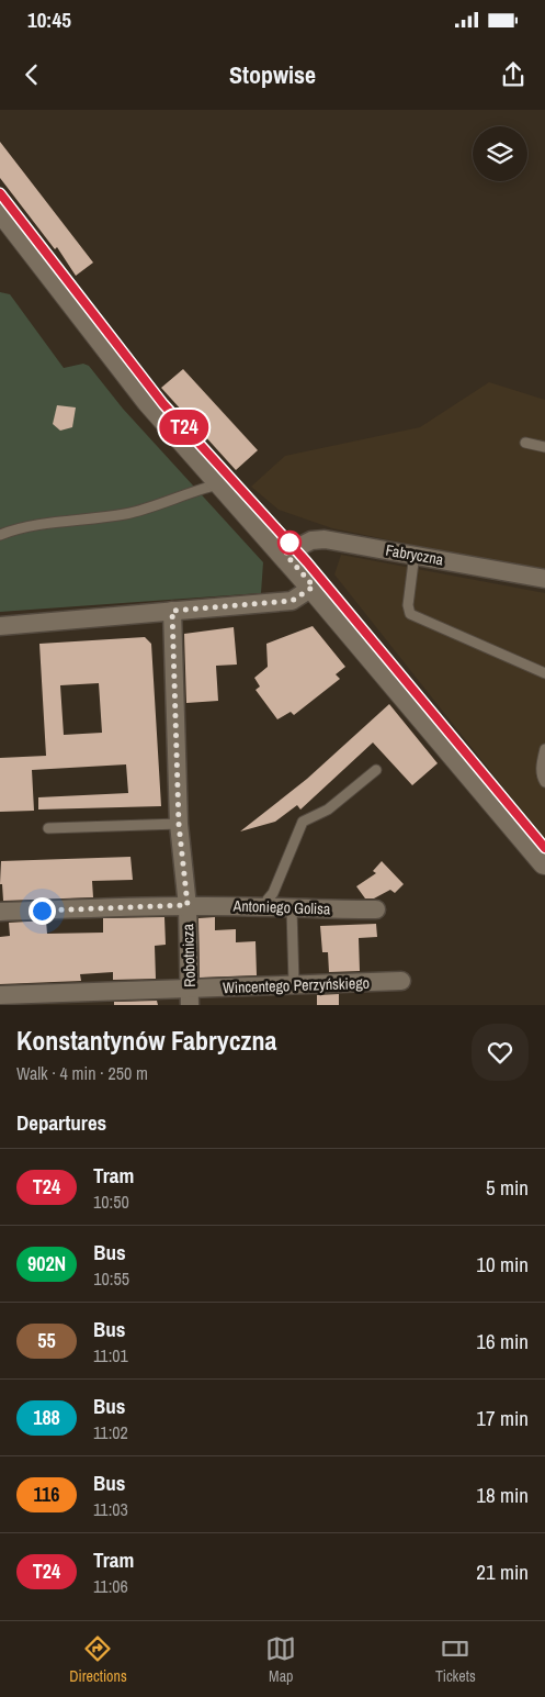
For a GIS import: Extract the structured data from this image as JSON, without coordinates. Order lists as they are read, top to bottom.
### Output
{
  "streets": {
    "street": [
      "Fabryczna",
      "Antoniego Golisa",
      "Robotnicza",
      "Wincentego Perzyńskiego"
    ]
  },
  "crossings": [
    ["Antoniego Golisa", "Robotnicza"],
    ["Robotnicza", "Wincentego Perzyńskiego"]
  ],
  "lines": ["tram line T24"],
  "page": {
    "status": "10:45",
    "header": "Stopwise",
    "on_map": "T24",
    "heading": [
      ["Konstantynów Fabryczna", "Walk · 4 min · 250 m"],
      "Departures"
    ],
    "list": [
      {
        "mark": "T24",
        "name": "Tram",
        "note": "10:50",
        "value": "5 min"
      },
      {
        "mark": "902N",
        "name": "Bus",
        "note": "10:55",
        "value": "10 min"
      },
      {
        "mark": "55",
        "name": "Bus",
        "note": "11:01",
        "value": "16 min"
      },
      {
        "mark": "188",
        "name": "Bus",
        "note": "11:02",
        "value": "17 min"
      },
      {
        "mark": "116",
        "name": "Bus",
        "note": "11:03",
        "value": "18 min"
      },
      {
        "mark": "T24",
        "name": "Tram",
        "note": "11:06",
        "value": "21 min"
      }
    ],
    "tabs": ["Directions", "Map", "Tickets"]
  }
}
